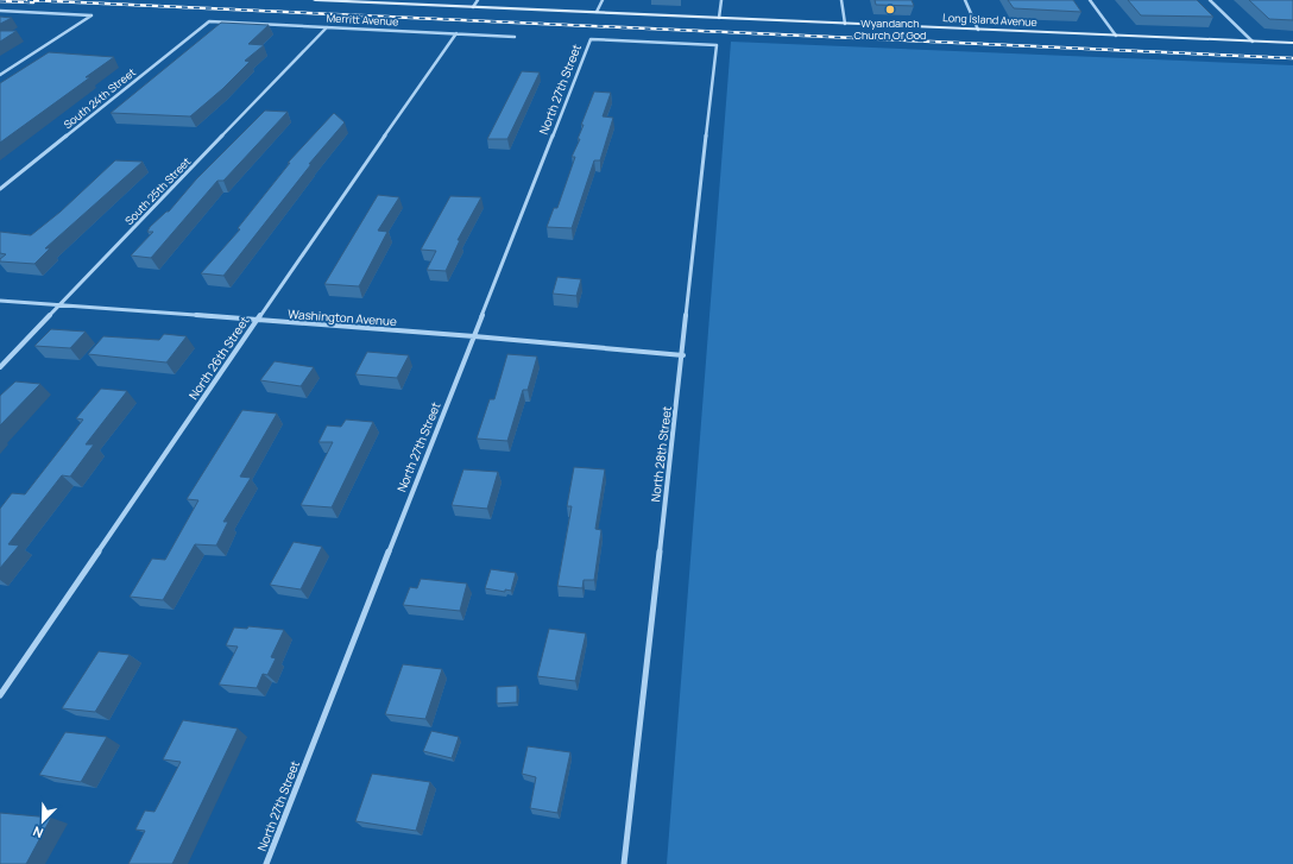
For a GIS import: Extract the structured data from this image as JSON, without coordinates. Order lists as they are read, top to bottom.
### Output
{
  "streets": {
    "street": [
      "Merritt Avenue",
      "Long Island Avenue",
      "North 27th Street",
      "South 24th Street",
      "South 25th Street",
      "Washington Avenue",
      "North 26th Street",
      "North 28th Street"
    ]
  },
  "crossings": [
    ["Merritt Avenue", "South 24th Street"],
    ["Merritt Avenue", "South 25th Street"],
    ["Merritt Avenue", "North 26th Street"],
    ["North 27th Street", "Washington Avenue"],
    ["North 27th Street", "North 28th Street"],
    ["South 25th Street", "Washington Avenue"],
    ["Washington Avenue", "North 26th Street"],
    ["Washington Avenue", "North 28th Street"]
  ],
  "places": ["Wyandanch Church Of God"],
  "north": "bottom left"
}
